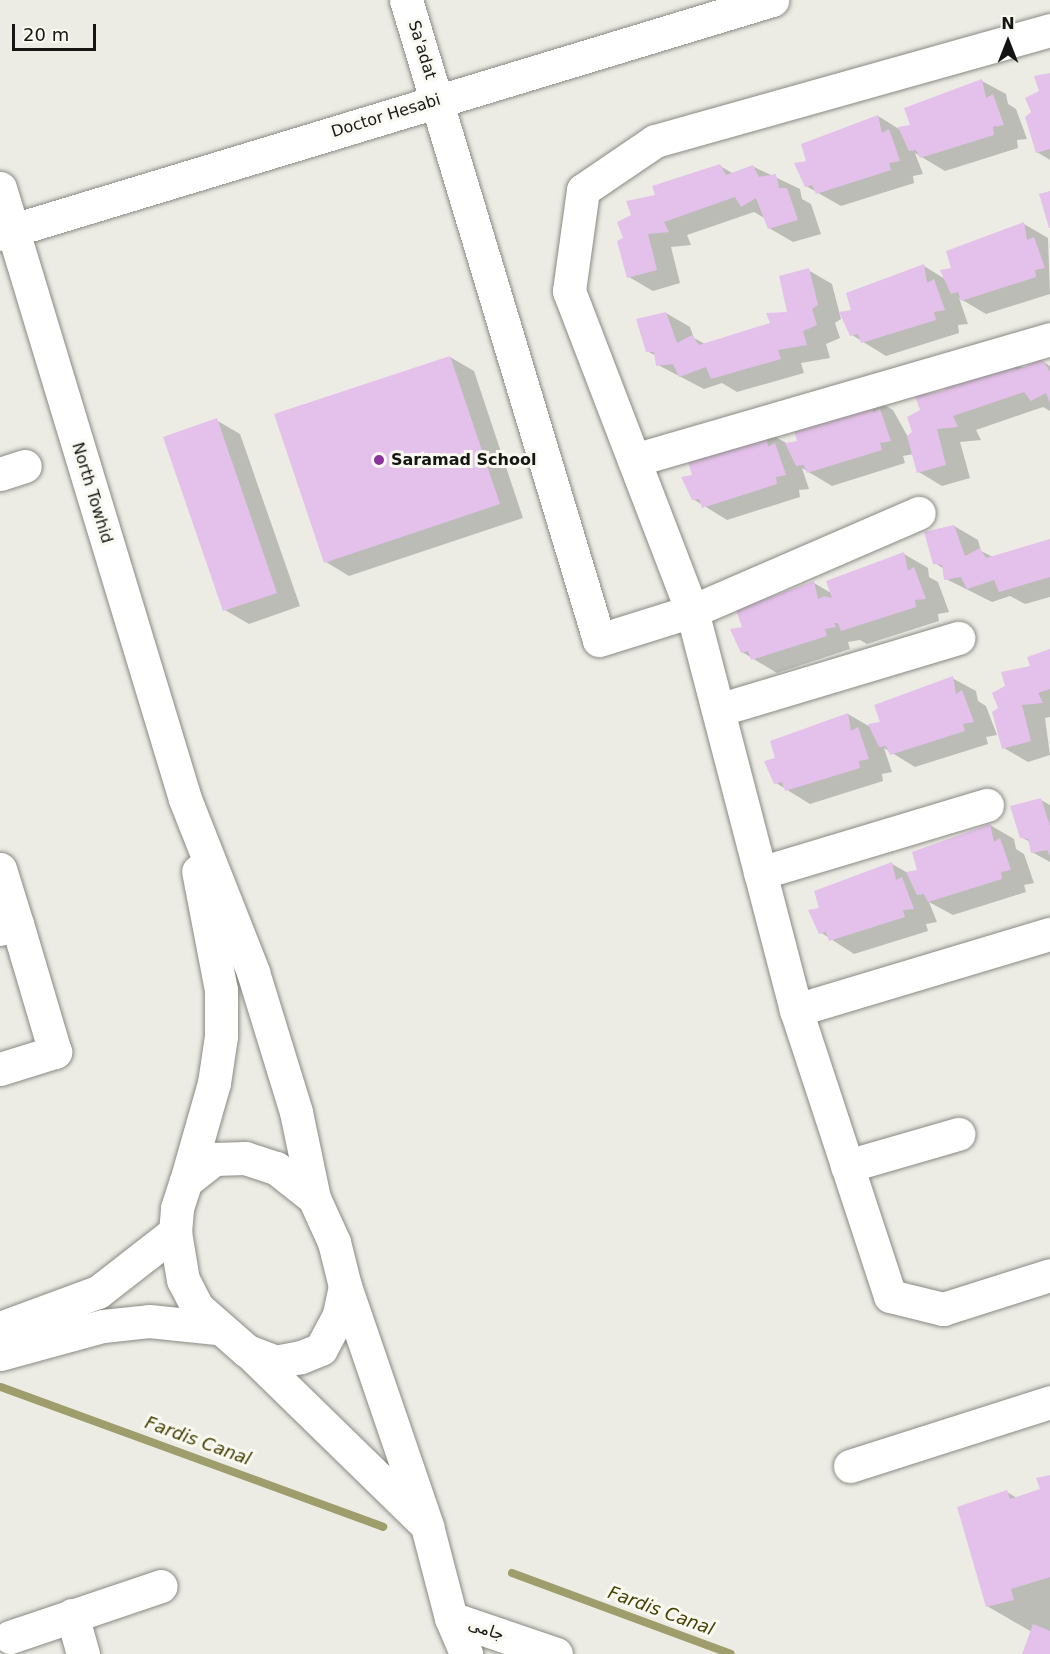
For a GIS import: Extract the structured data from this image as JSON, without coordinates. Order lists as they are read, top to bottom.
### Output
{
  "streets": {
    "street": [
      "Sa'adat",
      "Doctor Hesabi",
      "North Towhid",
      "جامی"
    ]
  },
  "crossings": [
    ["Sa'adat", "Doctor Hesabi"],
    ["Doctor Hesabi", "North Towhid"]
  ],
  "water": ["Fardis Canal"],
  "places": ["Saramad School"],
  "scale_bar": "20 m",
  "north": "top"
}
